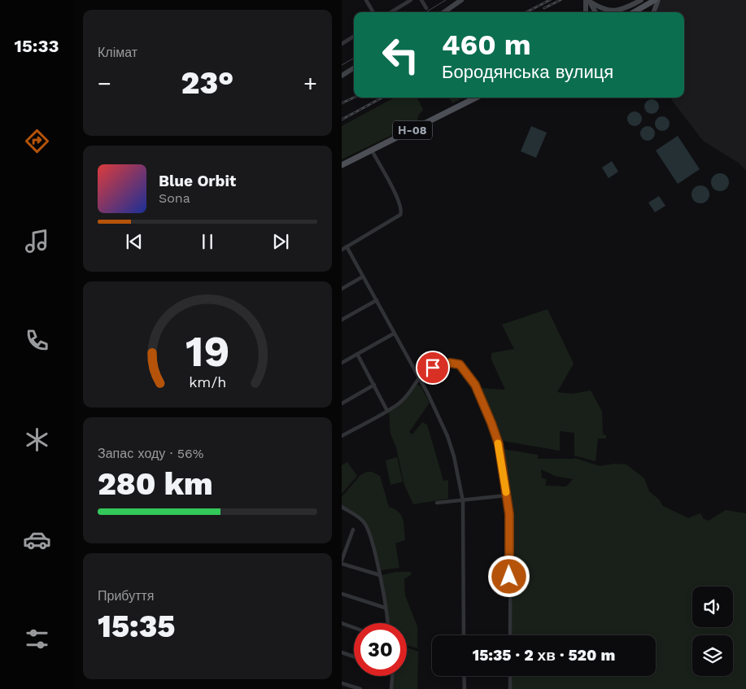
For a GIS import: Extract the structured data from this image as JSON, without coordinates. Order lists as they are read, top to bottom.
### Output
{
  "streets": {
    "main road": ["Н-08"]
  },
  "page": {
    "tabs": "15:33",
    "tile": [
      "Клімат",
      ["Запас ходу · 56%", "280 km"],
      ["Прибуття", "15:35"]
    ],
    "turn": ["460 m", "Бородянська вулиця"],
    "heat": ["−", "23°", "+"],
    "song": ["Blue Orbit", "Sona"],
    "limit": "30",
    "trip": "15:35 · 2 хв · 520 m",
    "gauge": ["19", "km/h"]
  }
}
